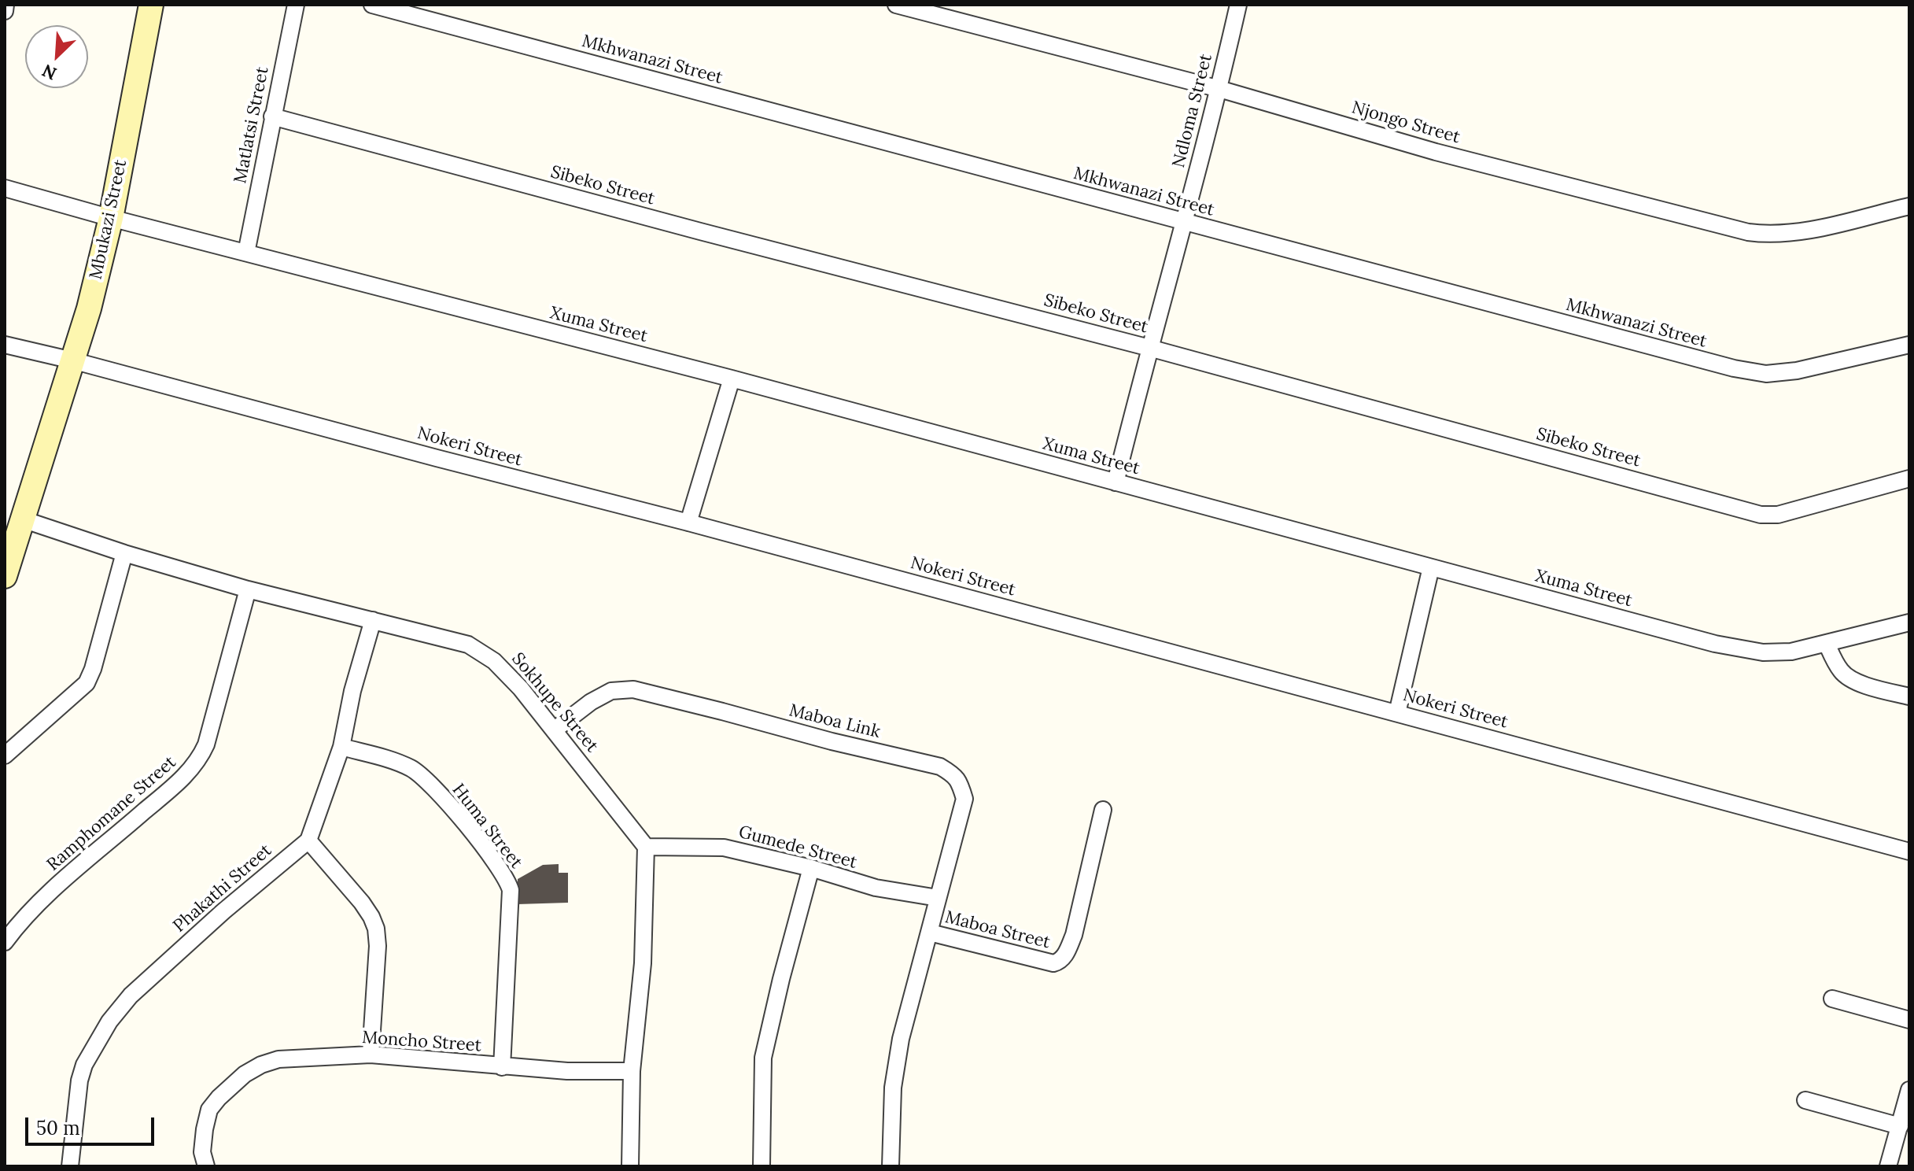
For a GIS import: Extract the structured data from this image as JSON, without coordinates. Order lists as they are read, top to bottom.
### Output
{
  "streets": {
    "street": [
      "Mkhwanazi Street",
      "Ndloma Street",
      "Njongo Street",
      "Matlatsi Street",
      "Sibeko Street",
      "Mbukazi Street",
      "Xuma Street",
      "Nokeri Street",
      "Sokhupe Street",
      "Maboa Link",
      "Ramphomane Street",
      "Huma Street",
      "Gumede Street",
      "Phakathi Street",
      "Maboa Street",
      "Moncho Street"
    ]
  },
  "crossings": [
    ["Mkhwanazi Street", "Ndloma Street"],
    ["Ndloma Street", "Njongo Street"],
    ["Ndloma Street", "Sibeko Street"],
    ["Ndloma Street", "Xuma Street"],
    ["Matlatsi Street", "Sibeko Street"],
    ["Matlatsi Street", "Xuma Street"],
    ["Mbukazi Street", "Xuma Street"],
    ["Mbukazi Street", "Nokeri Street"],
    ["Mbukazi Street", "Sokhupe Street"],
    ["Sokhupe Street", "Maboa Link"],
    ["Sokhupe Street", "Ramphomane Street"],
    ["Sokhupe Street", "Gumede Street"],
    ["Maboa Link", "Gumede Street"],
    ["Maboa Link", "Maboa Street"],
    ["Huma Street", "Moncho Street"]
  ],
  "scale_bar": "50 m",
  "north": "bottom left"
}
